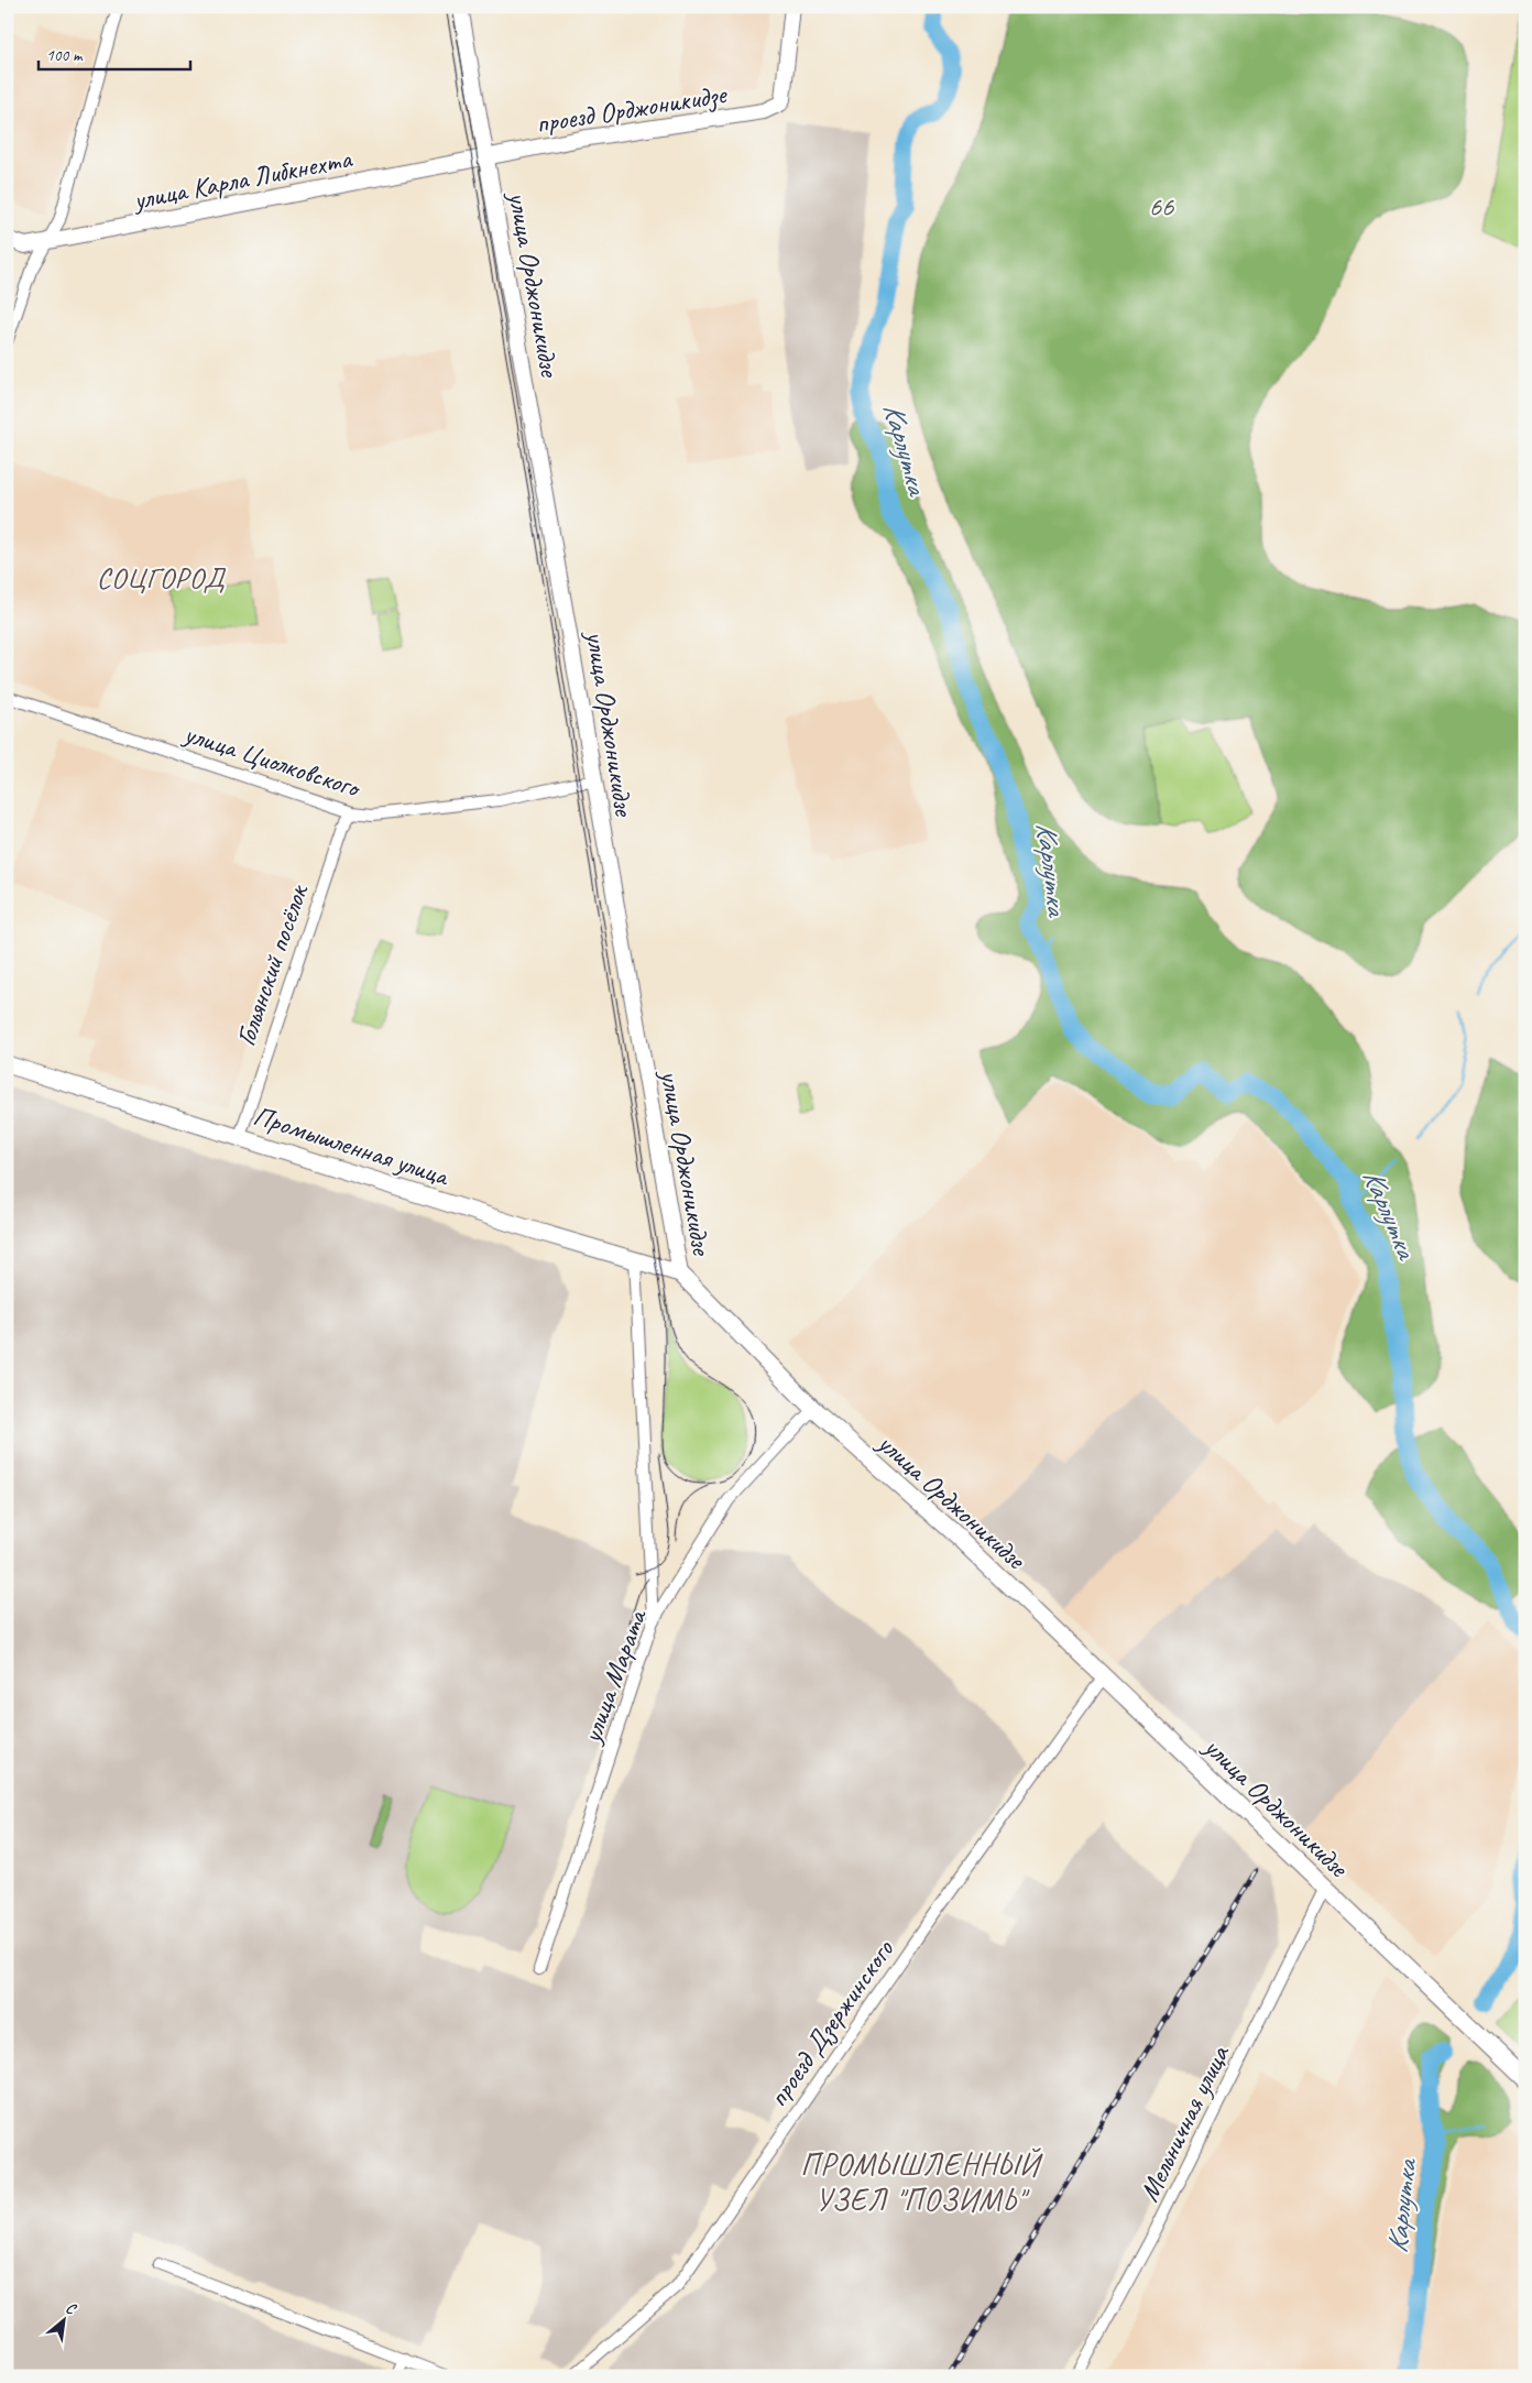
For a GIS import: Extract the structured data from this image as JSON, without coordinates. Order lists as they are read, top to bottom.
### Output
{
  "streets": {
    "main road": [
      "проезд Орджоникидзе",
      "улица Карла Либкнехта",
      "улица Орджоникидзе",
      "Промышленная улица"
    ],
    "street": [
      "улица Циолковского",
      "Гольянский посёлок",
      "улица Марата",
      "проезд Дзержинского",
      "Мельничная улица"
    ]
  },
  "crossings": [
    ["проезд Орджоникидзе", "улица Карла Либкнехта"],
    ["проезд Орджоникидзе", "улица Орджоникидзе"],
    ["улица Карла Либкнехта", "улица Орджоникидзе"],
    ["улица Орджоникидзе", "улица Циолковского"],
    ["улица Орджоникидзе", "Промышленная улица"],
    ["улица Орджоникидзе", "улица Марата"],
    ["улица Орджоникидзе", "проезд Дзержинского"],
    ["улица Орджоникидзе", "Мельничная улица"],
    ["улица Циолковского", "Гольянский посёлок"],
    ["Гольянский посёлок", "Промышленная улица"]
  ],
  "districts": ["СОЦГОРОД", "ПРОМЫШЛЕННЫЙ УЗЕЛ \"ПОЗИМЬ\""],
  "water": ["Карлутка"],
  "parks": ["66"],
  "scale_bar": "100 m",
  "north": "top right"
}
